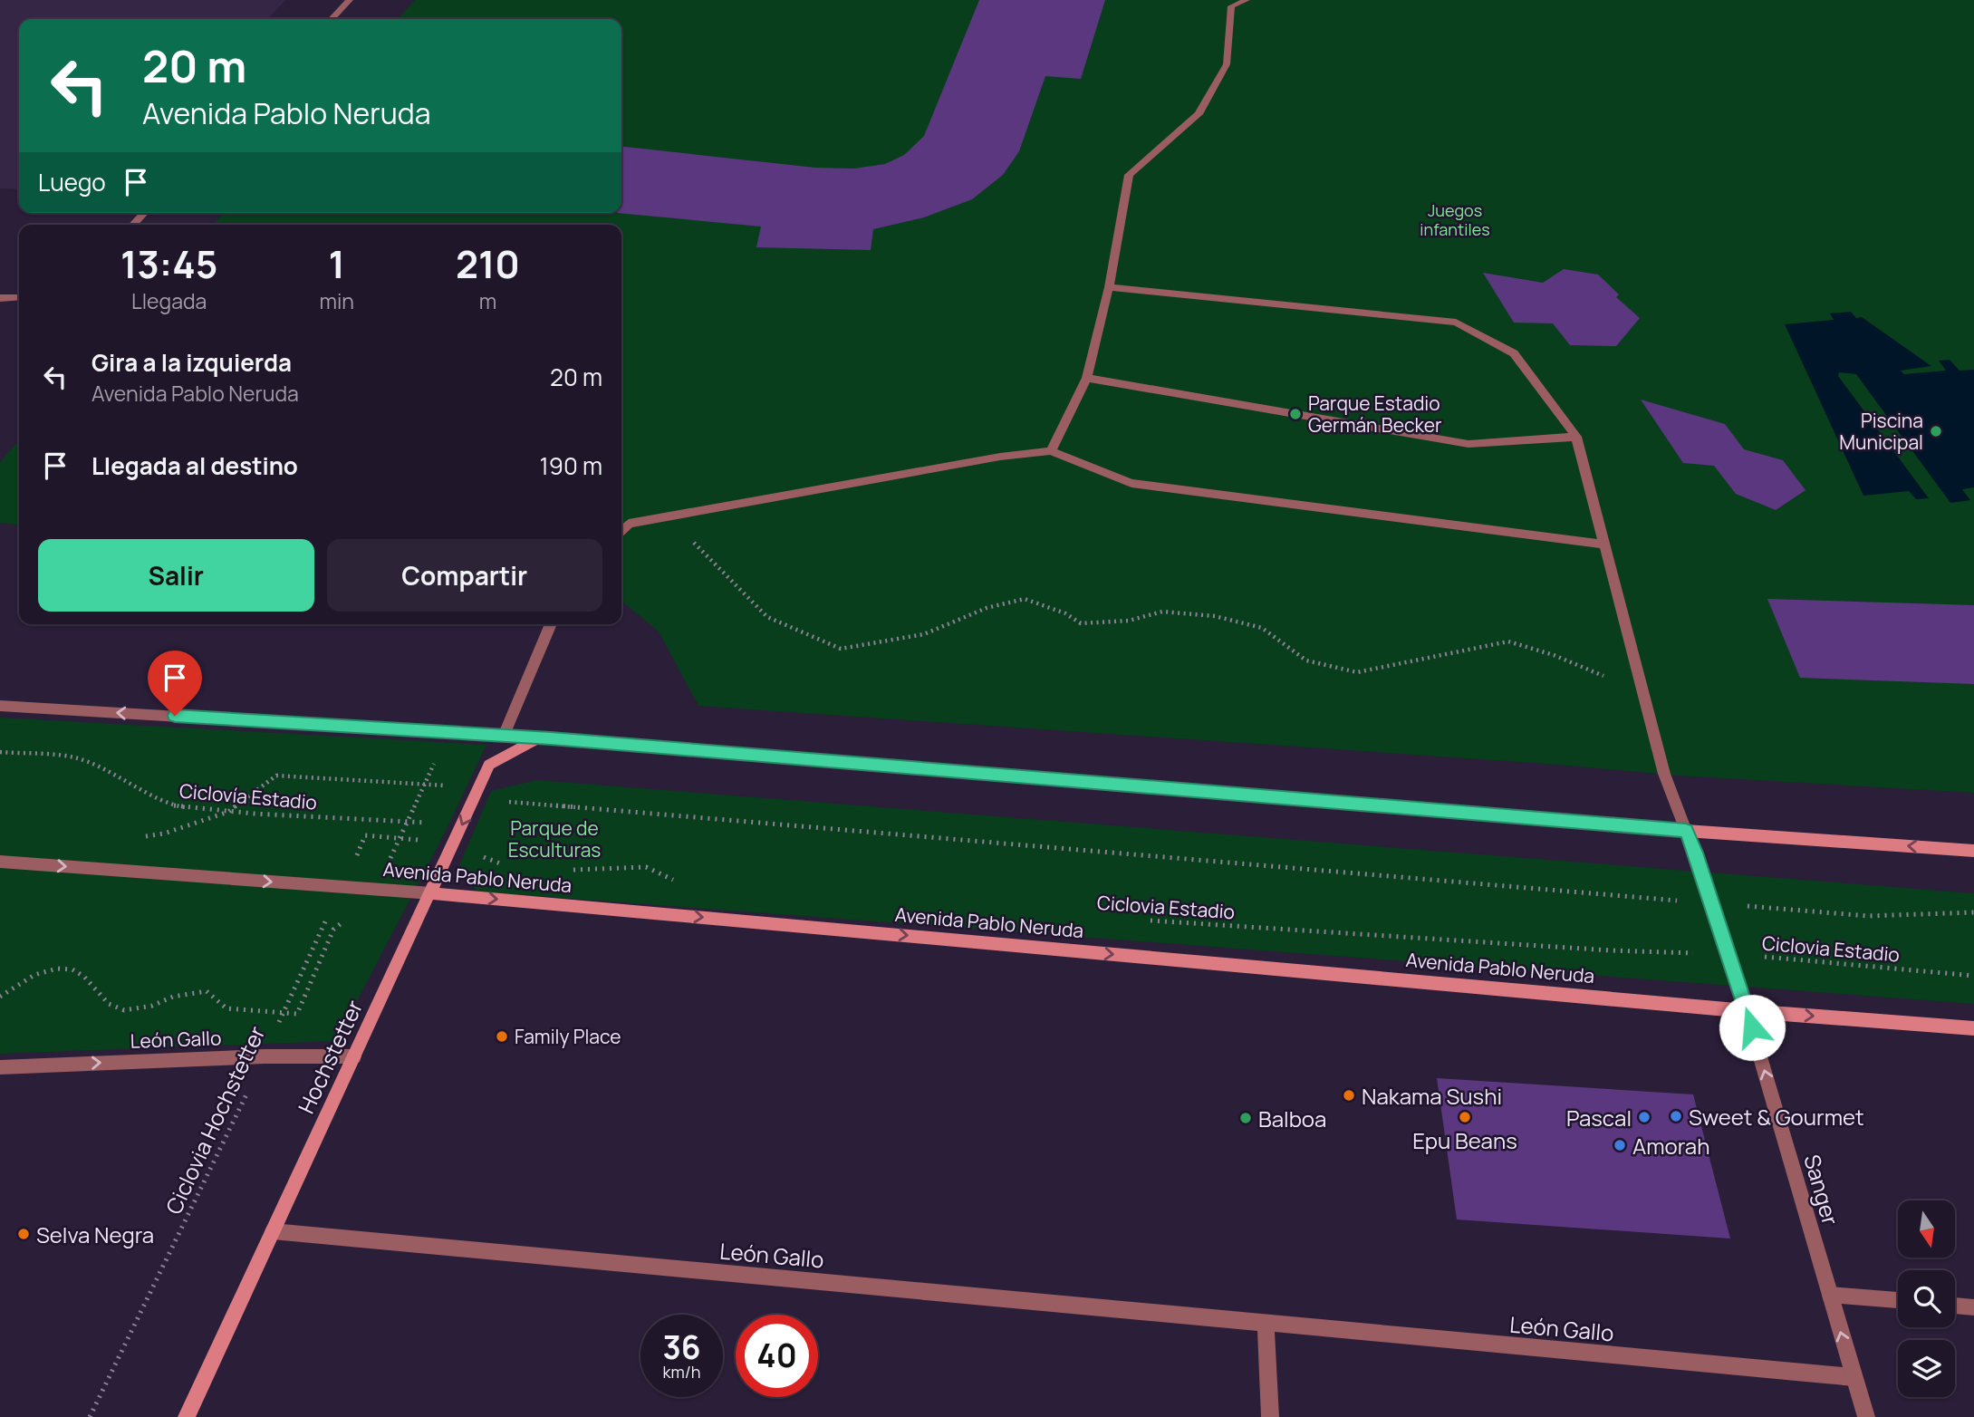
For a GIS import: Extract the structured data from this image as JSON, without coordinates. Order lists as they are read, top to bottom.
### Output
{
  "streets": {
    "main road": ["Avenida Pablo Neruda", "Hochstetter"],
    "street": ["León Gallo", "Sanger"],
    "path": ["Ciclovía Estadio", "Ciclovia Estadio", "Ciclovia Hochstetter"]
  },
  "crossings": [
    ["Avenida Pablo Neruda", "Hochstetter"],
    ["Avenida Pablo Neruda", "Ciclovia Hochstetter"],
    ["Avenida Pablo Neruda", "Sanger"],
    ["Ciclovia Estadio", "Sanger"],
    ["León Gallo", "Hochstetter"],
    ["León Gallo", "Ciclovia Hochstetter"],
    ["León Gallo", "Sanger"]
  ],
  "one_way": ["Avenida Pablo Neruda", "Sanger"],
  "parks": ["Juegos infantiles", "Parque de Esculturas"],
  "places": [
    "Parque Estadio Germán Becker",
    "Piscina Municipal",
    "Family Place",
    "Nakama Sushi",
    "Sweet & Gourmet",
    "Epu Beans",
    "Pascal",
    "Balboa",
    "Amorah",
    "Selva Negra"
  ],
  "north": "bottom",
  "page": {
    "turn": ["20 m", "Avenida Pablo Neruda"],
    "then": "Luego",
    "eta": [
      "13:45",
      "Llegada",
      "1",
      "min",
      "210",
      "m"
    ],
    "list": [
      {
        "name": "Gira a la izquierda",
        "note": "Avenida Pablo Neruda",
        "value": "20 m"
      },
      {
        "name": "Llegada al destino",
        "value": "190 m"
      }
    ],
    "buttons": ["Salir", "Compartir"],
    "speed": "36 km/h",
    "limit": "40"
  }
}
